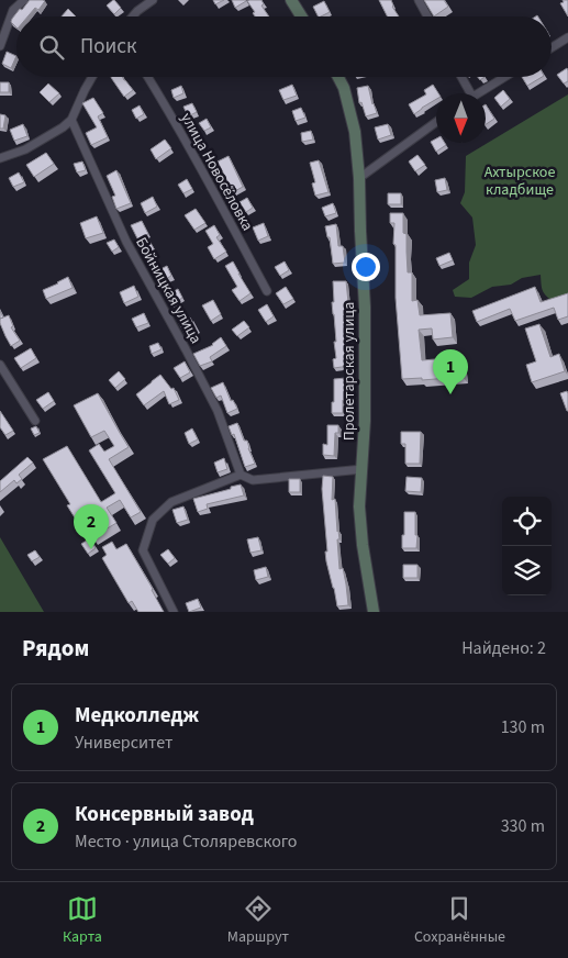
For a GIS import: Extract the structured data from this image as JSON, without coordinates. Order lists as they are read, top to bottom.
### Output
{
  "streets": {
    "main road": ["Пролетарская улица"],
    "street": ["улица Новосёловка", "Бойницкая улица"]
  },
  "parks": ["Ахтырское кладбище"],
  "north": "bottom",
  "page": {
    "search": "Поиск",
    "pins": ["1", "2"],
    "heading": ["Рядом", "Найдено: 2"],
    "list": [
      {
        "mark": "1",
        "name": "Медколледж",
        "note": "Университет",
        "value": "130 m"
      },
      {
        "mark": "2",
        "name": "Консервный завод",
        "note": "Место · улица Столяревского",
        "value": "330 m"
      }
    ],
    "nav": ["Карта", "Маршрут", "Сохранённые"]
  }
}
